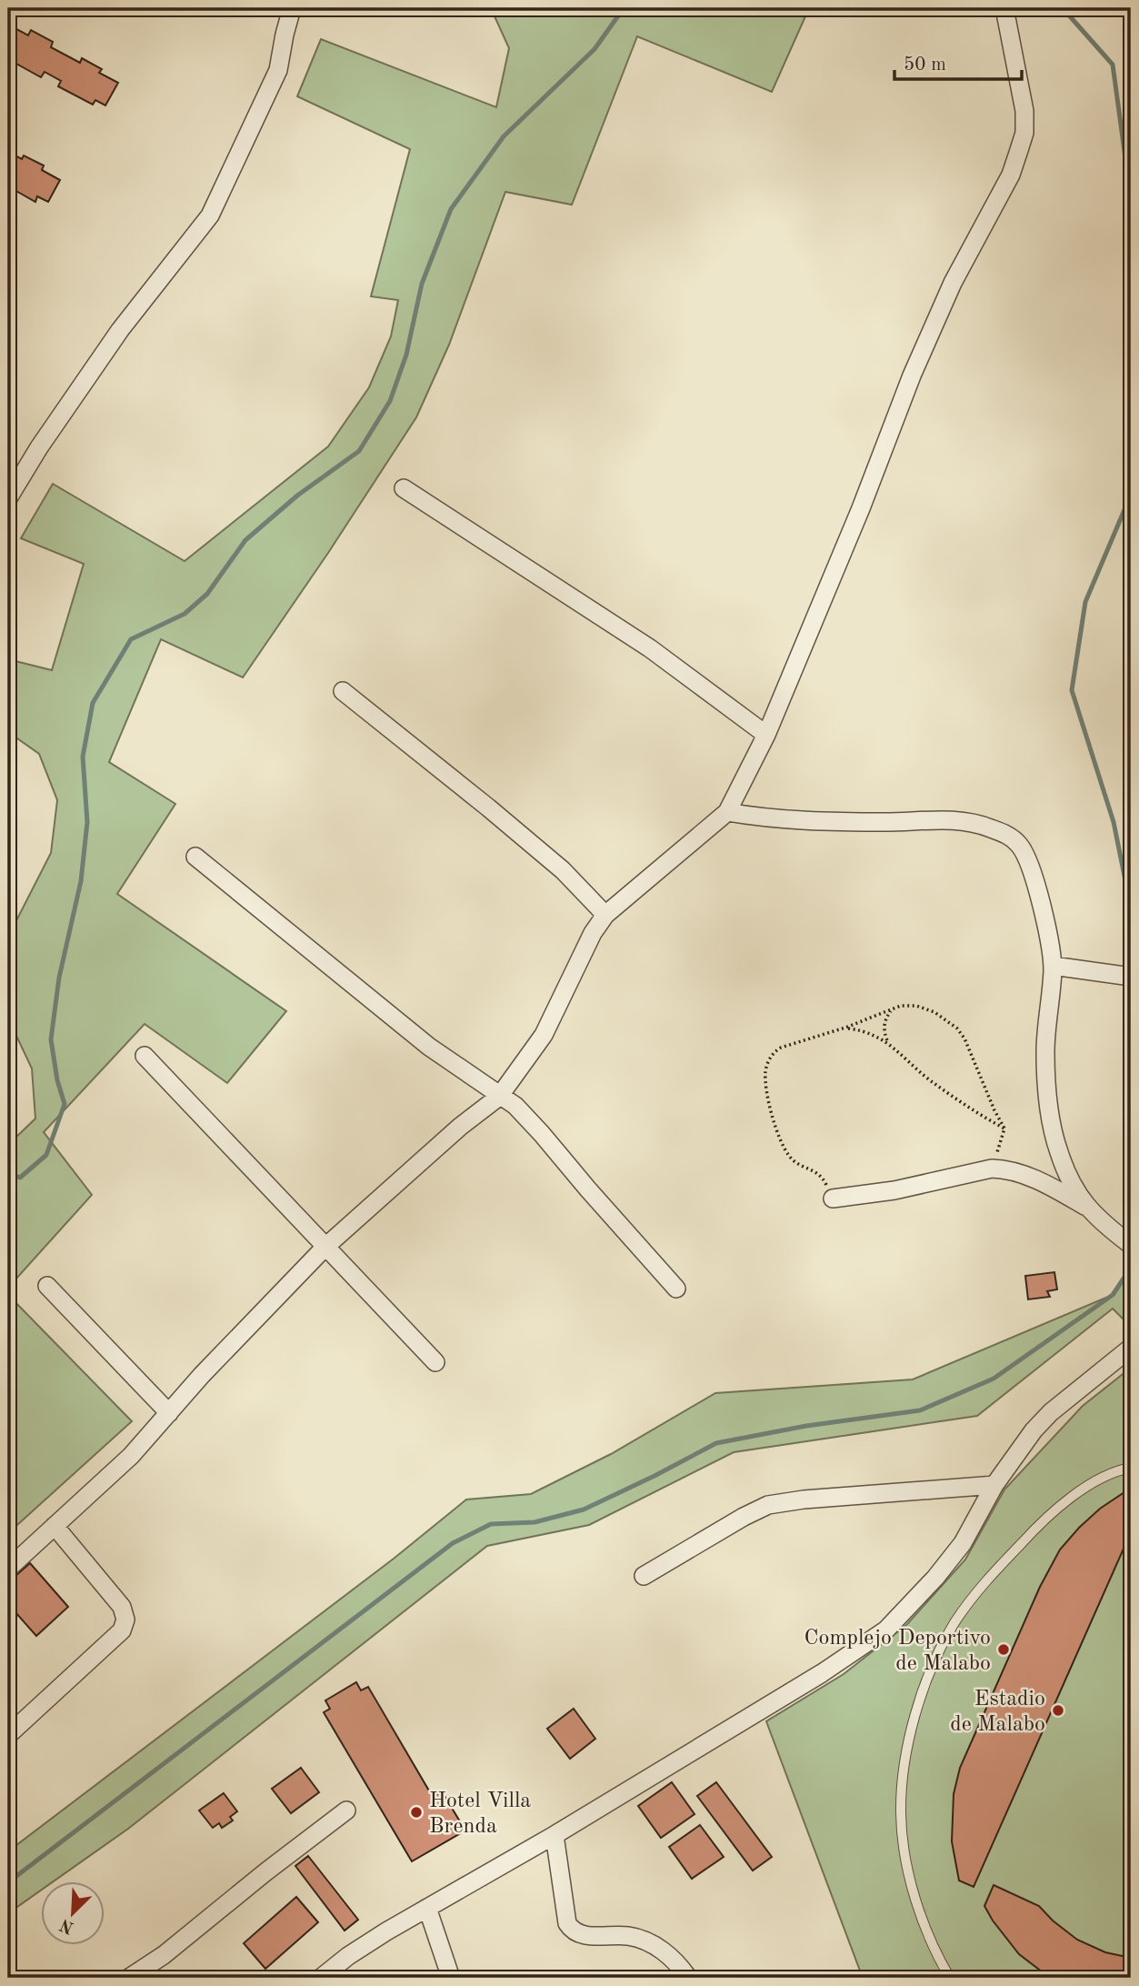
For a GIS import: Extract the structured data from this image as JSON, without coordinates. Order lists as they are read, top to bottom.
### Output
{
  "places": ["Complejo Deportivo de Malabo", "Estadio de Malabo", "Hotel Villa Brenda"],
  "scale_bar": "50 m",
  "north": "bottom left"
}
